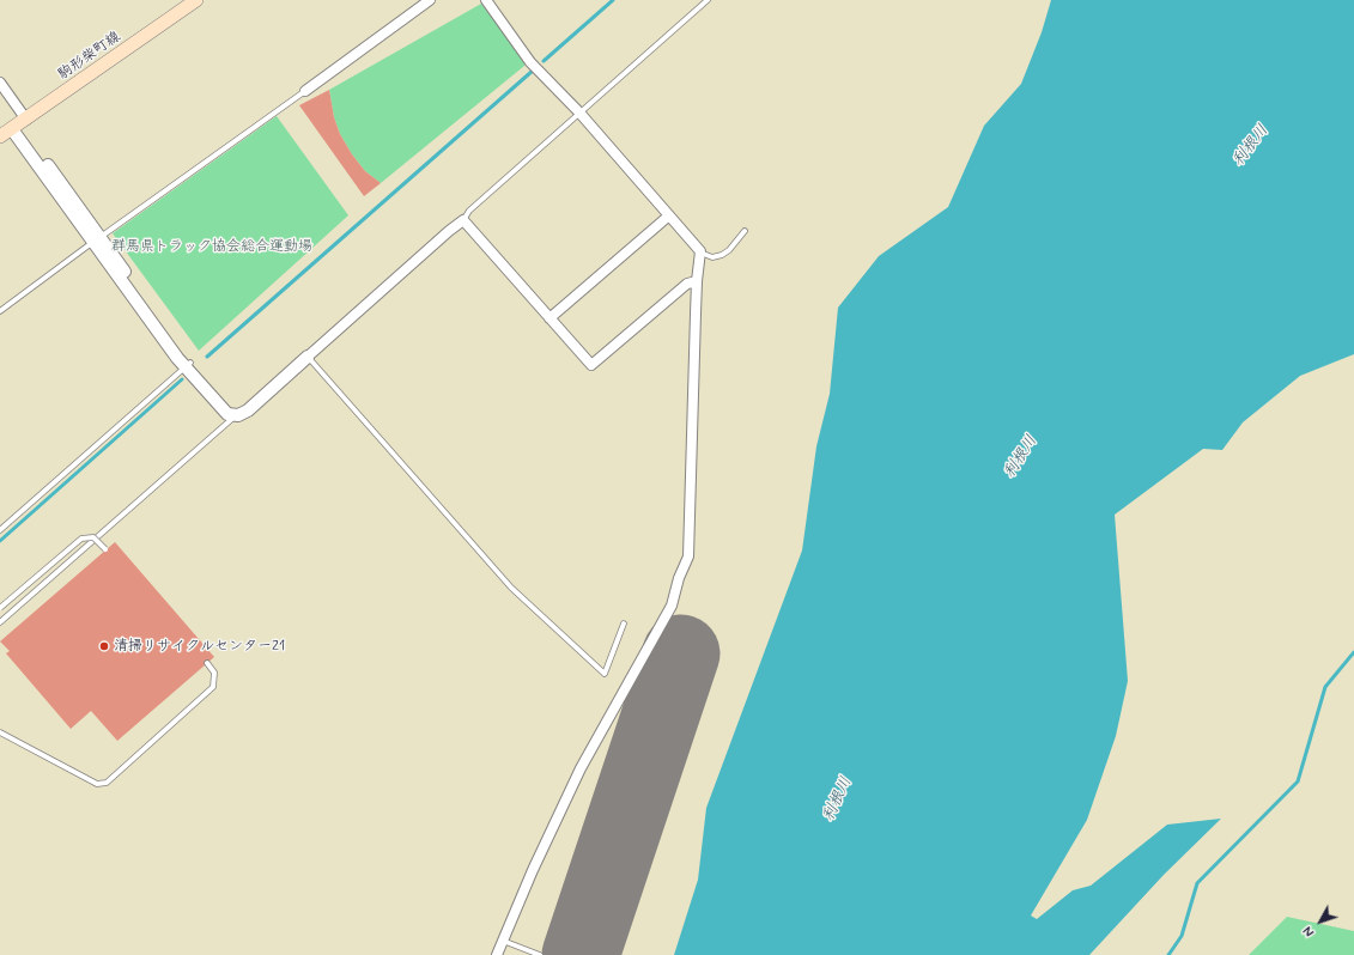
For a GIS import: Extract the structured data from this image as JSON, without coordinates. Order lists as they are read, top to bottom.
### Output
{
  "streets": {
    "main road": ["駒形柴町線"]
  },
  "water": ["利根川"],
  "parks": ["群馬県トラック協会総合運動場"],
  "places": ["清掃リサイクルセンター21"],
  "north": "bottom left"
}
